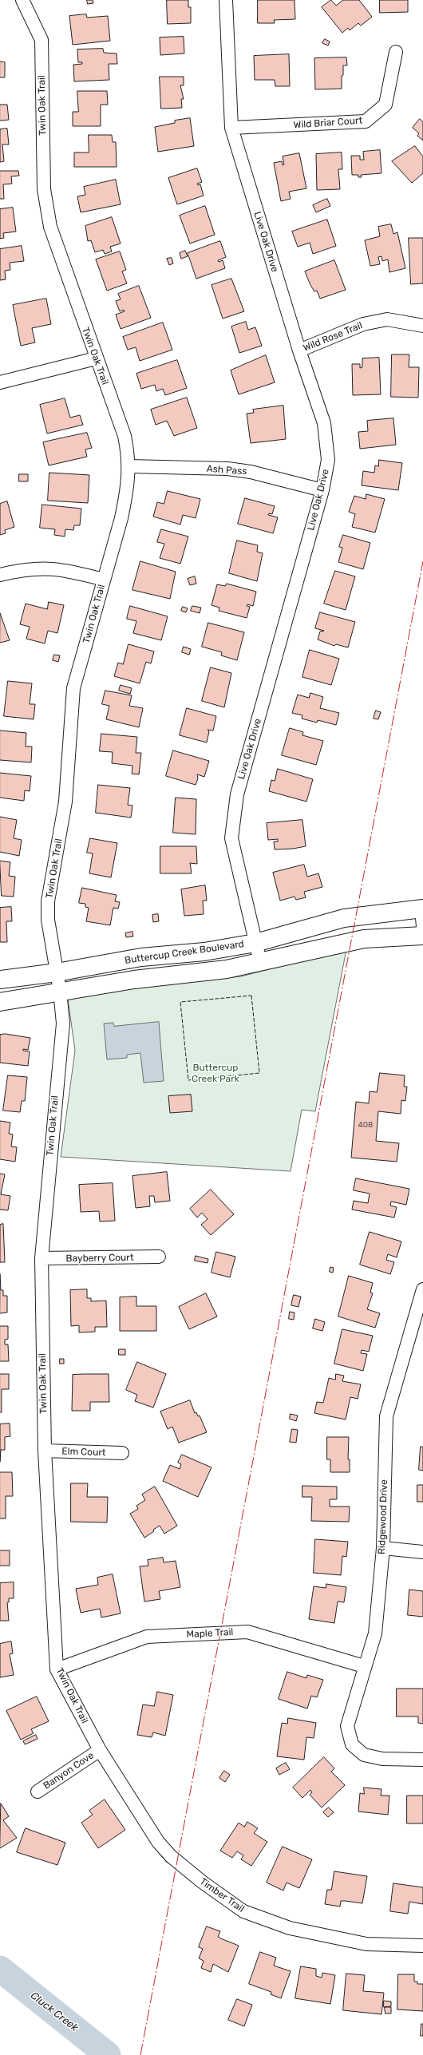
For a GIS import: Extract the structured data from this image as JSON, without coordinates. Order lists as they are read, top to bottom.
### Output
{
  "streets": {
    "street": [
      "Twin Oak Trail",
      "Wild Briar Court",
      "Live Oak Drive",
      "Wild Rose Trail",
      "Ash Pass",
      "Buttercup Creek Boulevard",
      "Bayberry Court",
      "Elm Court",
      "Ridgewood Drive",
      "Maple Trail",
      "Banyon Cove",
      "Timber Trail"
    ]
  },
  "crossings": [
    ["Twin Oak Trail", "Ash Pass"],
    ["Twin Oak Trail", "Buttercup Creek Boulevard"],
    ["Twin Oak Trail", "Bayberry Court"],
    ["Twin Oak Trail", "Elm Court"],
    ["Twin Oak Trail", "Maple Trail"],
    ["Twin Oak Trail", "Banyon Cove"],
    ["Twin Oak Trail", "Timber Trail"],
    ["Wild Briar Court", "Live Oak Drive"],
    ["Live Oak Drive", "Wild Rose Trail"],
    ["Live Oak Drive", "Ash Pass"],
    ["Live Oak Drive", "Buttercup Creek Boulevard"],
    ["Ridgewood Drive", "Maple Trail"],
    ["Banyon Cove", "Timber Trail"]
  ],
  "water": ["Cluck Creek"],
  "parks": ["Buttercup Creek Park"],
  "house_numbers": ["408"]
}
